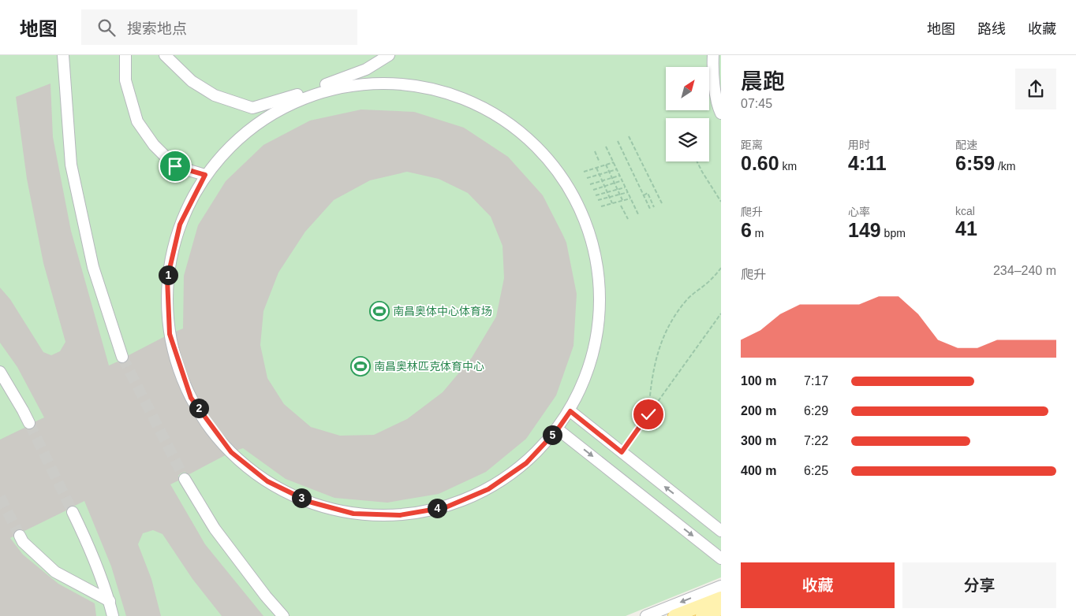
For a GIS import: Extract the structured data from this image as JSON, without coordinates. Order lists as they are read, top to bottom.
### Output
{
  "places": {
    "sports": ["南昌奥体中心体育场", "南昌奥林匹克体育中心"]
  },
  "north": "top right",
  "page": {
    "header": "地图",
    "search": "搜索地点",
    "nav": ["地图", "路线", "收藏"],
    "heading": ["晨跑", "07:45"],
    "stats": [
      ["距离", "0.60 km"],
      ["用时", "4:11"],
      ["配速", "6:59 /km"],
      ["爬升", "6 m"],
      ["心率", "149 bpm"],
      ["kcal", "41"]
    ],
    "chart": ["爬升", "234–240 m"],
    "pins": [
      "1",
      "2",
      "5",
      "3",
      "4"
    ],
    "list": [
      {
        "name": "100 m",
        "note": "7:17"
      },
      {
        "name": "200 m",
        "note": "6:29"
      },
      {
        "name": "300 m",
        "note": "7:22"
      },
      {
        "name": "400 m",
        "note": "6:25"
      }
    ],
    "buttons": ["收藏", "分享"]
  }
}
